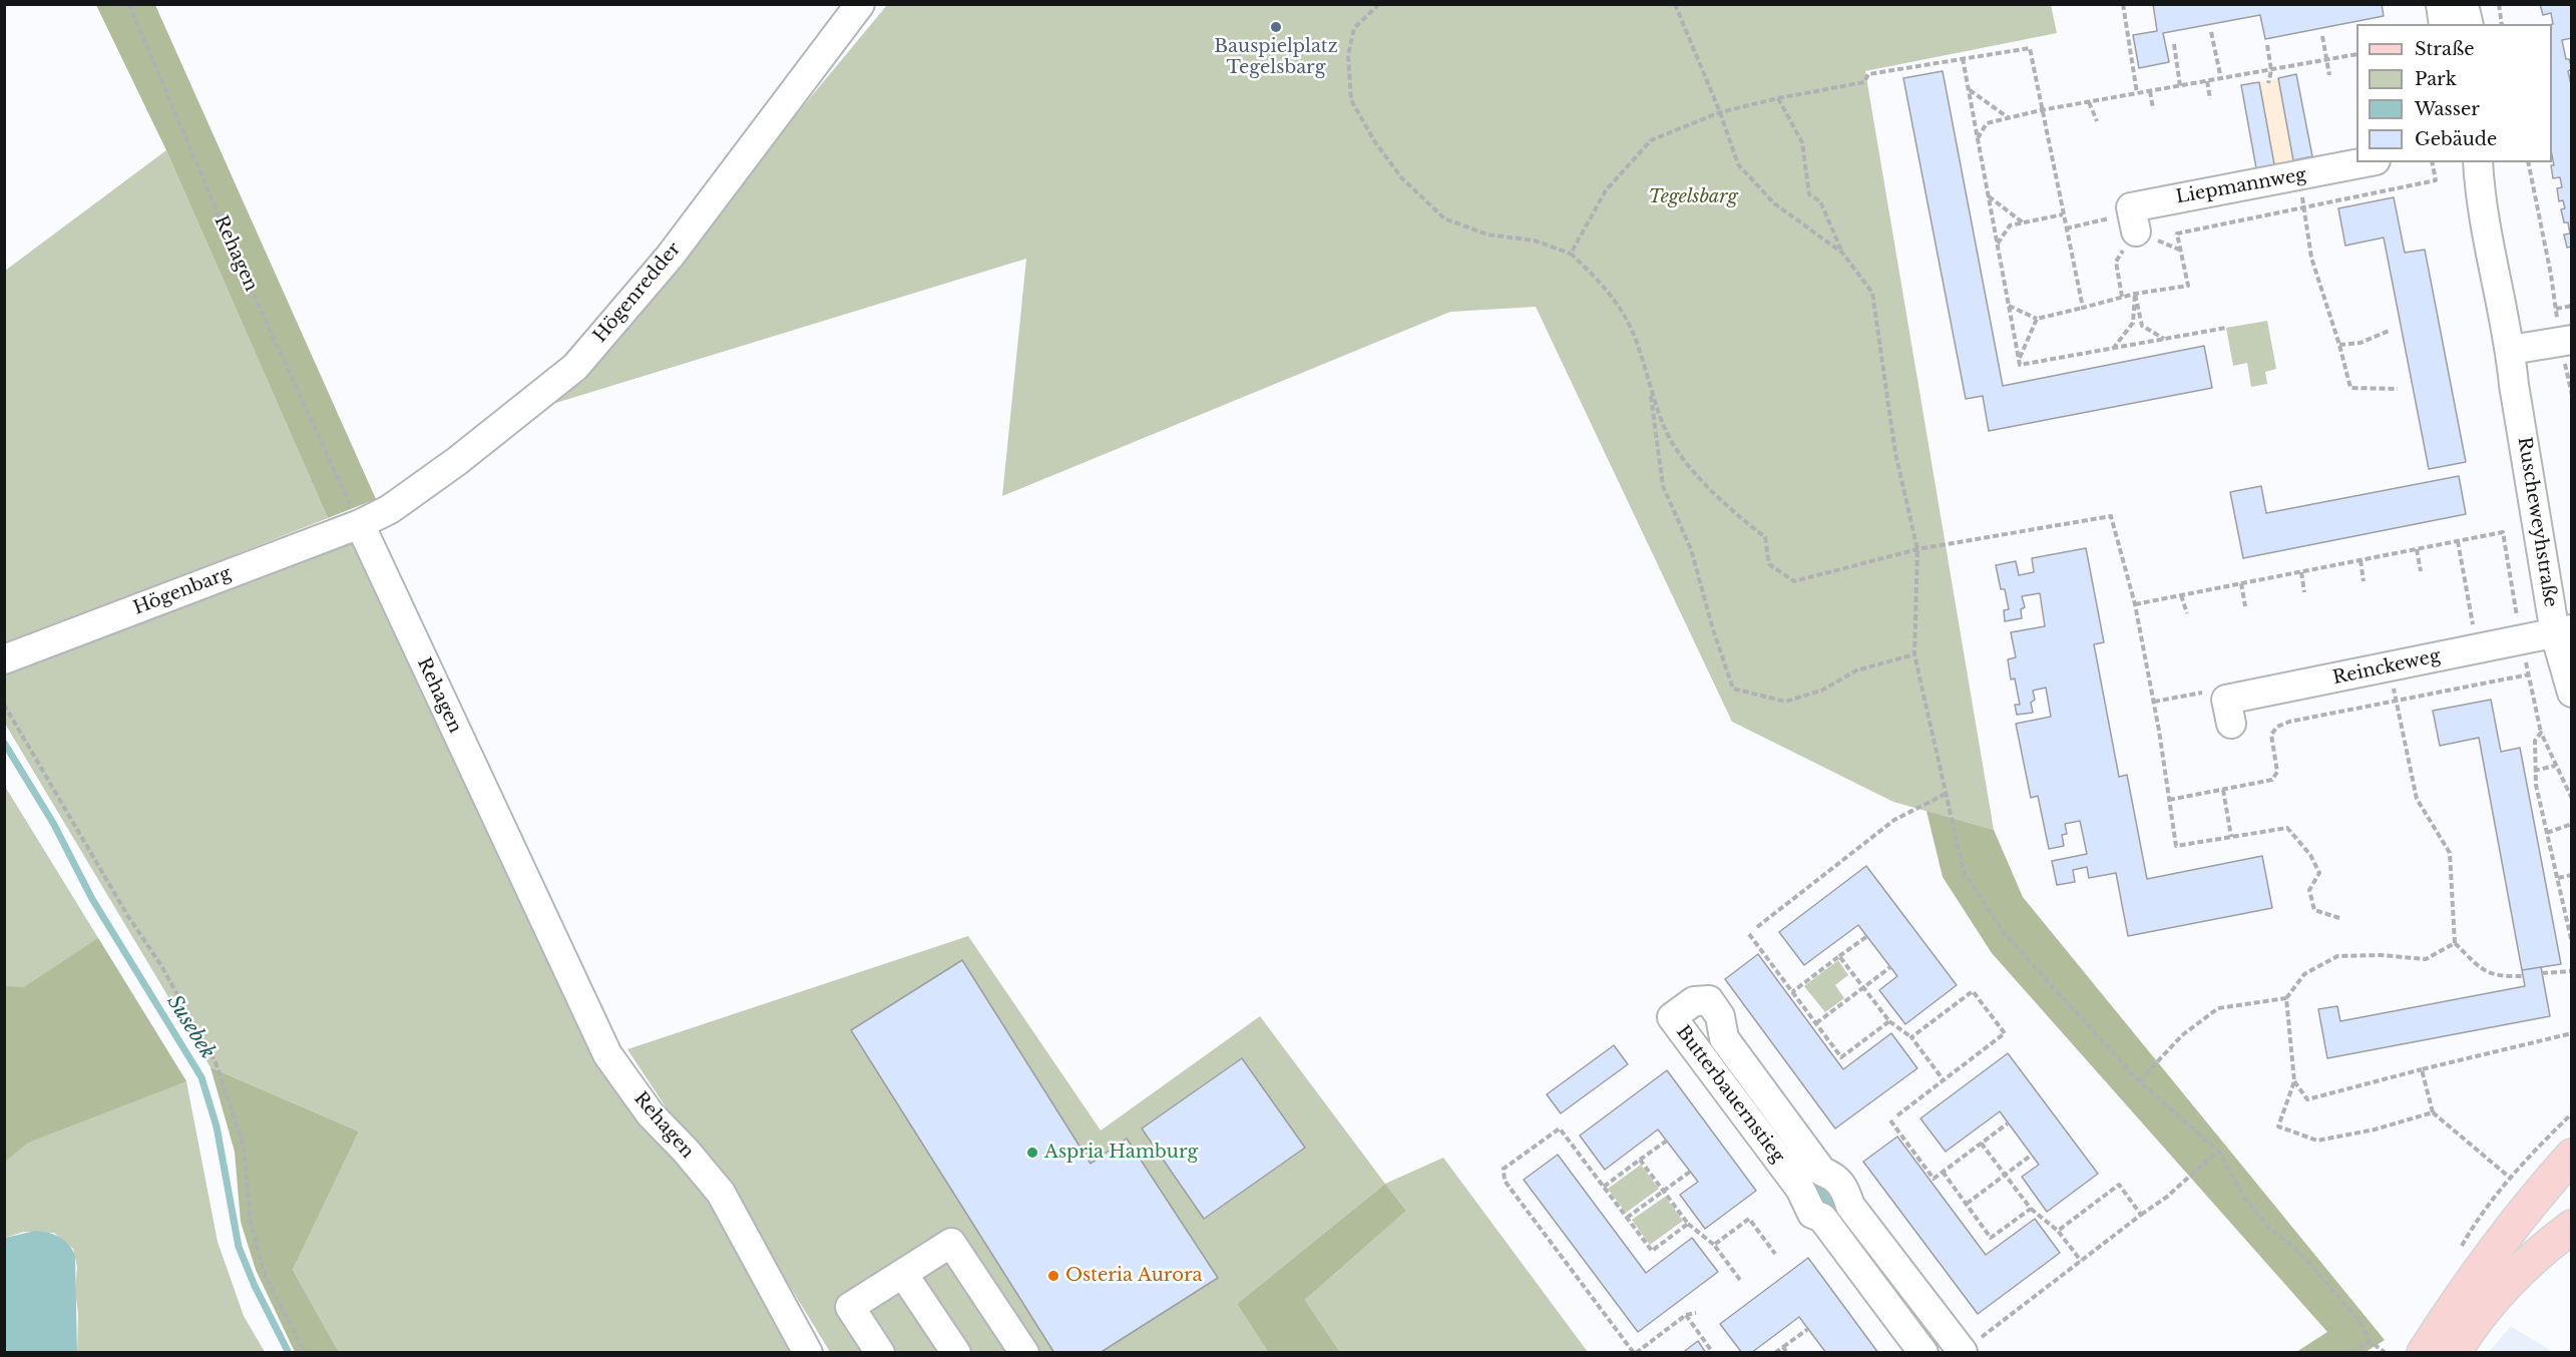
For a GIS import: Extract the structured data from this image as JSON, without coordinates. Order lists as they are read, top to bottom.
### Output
{
  "streets": {
    "street": [
      "Liepmannweg",
      "Rehagen",
      "Högenredder",
      "Ruscheweyhstraße",
      "Högenbarg",
      "Reinckeweg",
      "Butterbauernstieg"
    ]
  },
  "crossings": [
    ["Rehagen", "Högenredder"],
    ["Rehagen", "Högenbarg"],
    ["Högenredder", "Högenbarg"],
    ["Ruscheweyhstraße", "Reinckeweg"]
  ],
  "water": ["Susebek"],
  "parks": ["Tegelsbarg"],
  "places": ["Bauspielplatz Tegelsbarg", "Aspria Hamburg", "Osteria Aurora"],
  "legend": [
    "Straße",
    "Park",
    "Wasser",
    "Gebäude"
  ]
}
